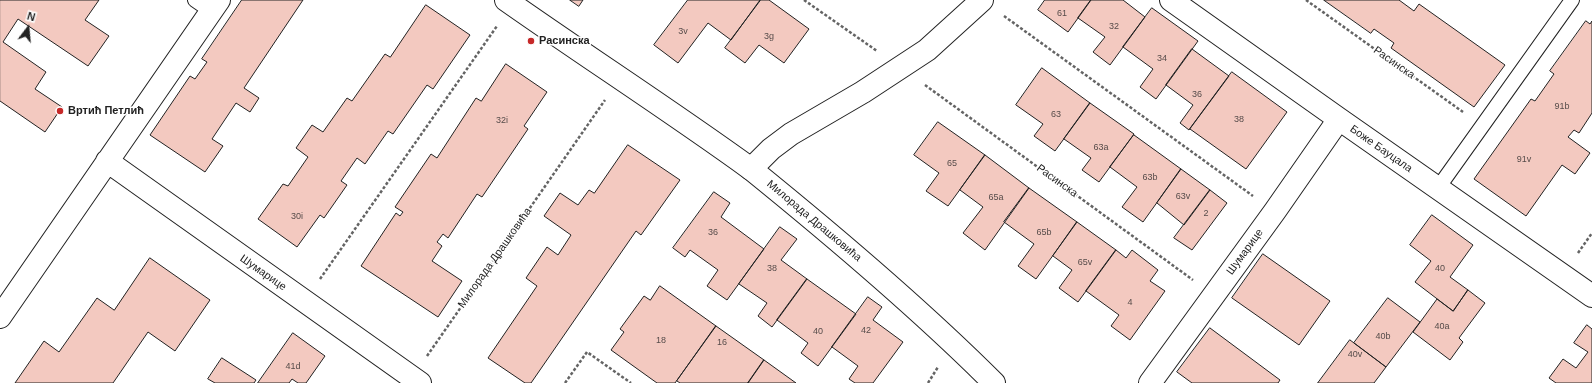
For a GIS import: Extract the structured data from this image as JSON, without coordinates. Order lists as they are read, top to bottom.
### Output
{
  "streets": {
    "street": ["Боже Бауцала", "Милорада Драшковића", "Шумарице"],
    "path": ["Расинска"]
  },
  "crossings": [
    ["Расинска", "Шумарице"],
    ["Боже Бауцала", "Шумарице"],
    ["Милорада Драшковића", "Шумарице"]
  ],
  "places": ["Расинска", "Вртић Петлић"],
  "house_numbers": [
    "61",
    "32",
    "3v",
    "3g",
    "34",
    "36",
    "91b",
    "63",
    "38",
    "32i",
    "63a",
    "91v",
    "65",
    "63b",
    "63v",
    "65a",
    "2",
    "30i",
    "36",
    "65b",
    "65v",
    "38",
    "40",
    "4",
    "40a",
    "42",
    "40",
    "40b",
    "18",
    "16",
    "40v",
    "41d"
  ],
  "north": "top"
}
